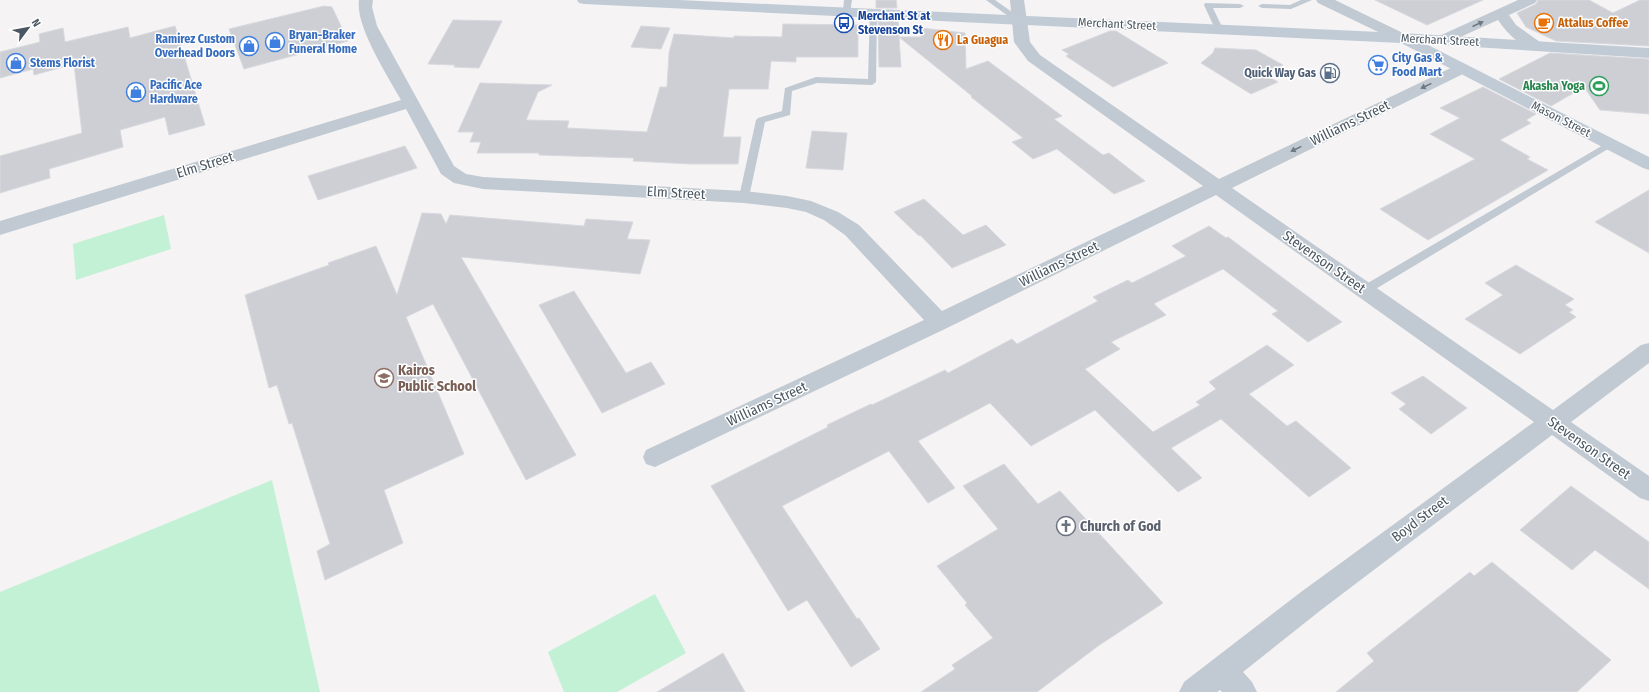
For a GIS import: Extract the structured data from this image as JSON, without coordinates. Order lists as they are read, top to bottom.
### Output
{
  "streets": {
    "main road": ["Merchant Street", "Mason Street"],
    "street": [
      "Williams Street",
      "Elm Street",
      "Stevenson Street",
      "Boyd Street"
    ]
  },
  "crossings": [
    ["Merchant Street", "Mason Street"],
    ["Merchant Street", "Stevenson Street"],
    ["Mason Street", "Williams Street"],
    ["Williams Street", "Elm Street"],
    ["Williams Street", "Stevenson Street"],
    ["Stevenson Street", "Boyd Street"]
  ],
  "places": {
    "bus stop": ["Merchant St at Stevenson St"],
    "cafe": ["Attalus Coffee"],
    "restaurant": ["La Guagua"],
    "shop": [
      "Bryan-Braker Funeral Home",
      "Ramirez Custom Overhead Doors",
      "Stems Florist",
      "Pacific Ace Hardware"
    ],
    "supermarket": ["City Gas & Food Mart"],
    "fuel station": ["Quick Way Gas"],
    "sports": ["Akasha Yoga"],
    "school or university": ["Kairos Public School"],
    "church": ["Church of God"]
  },
  "north": "top right"
}
